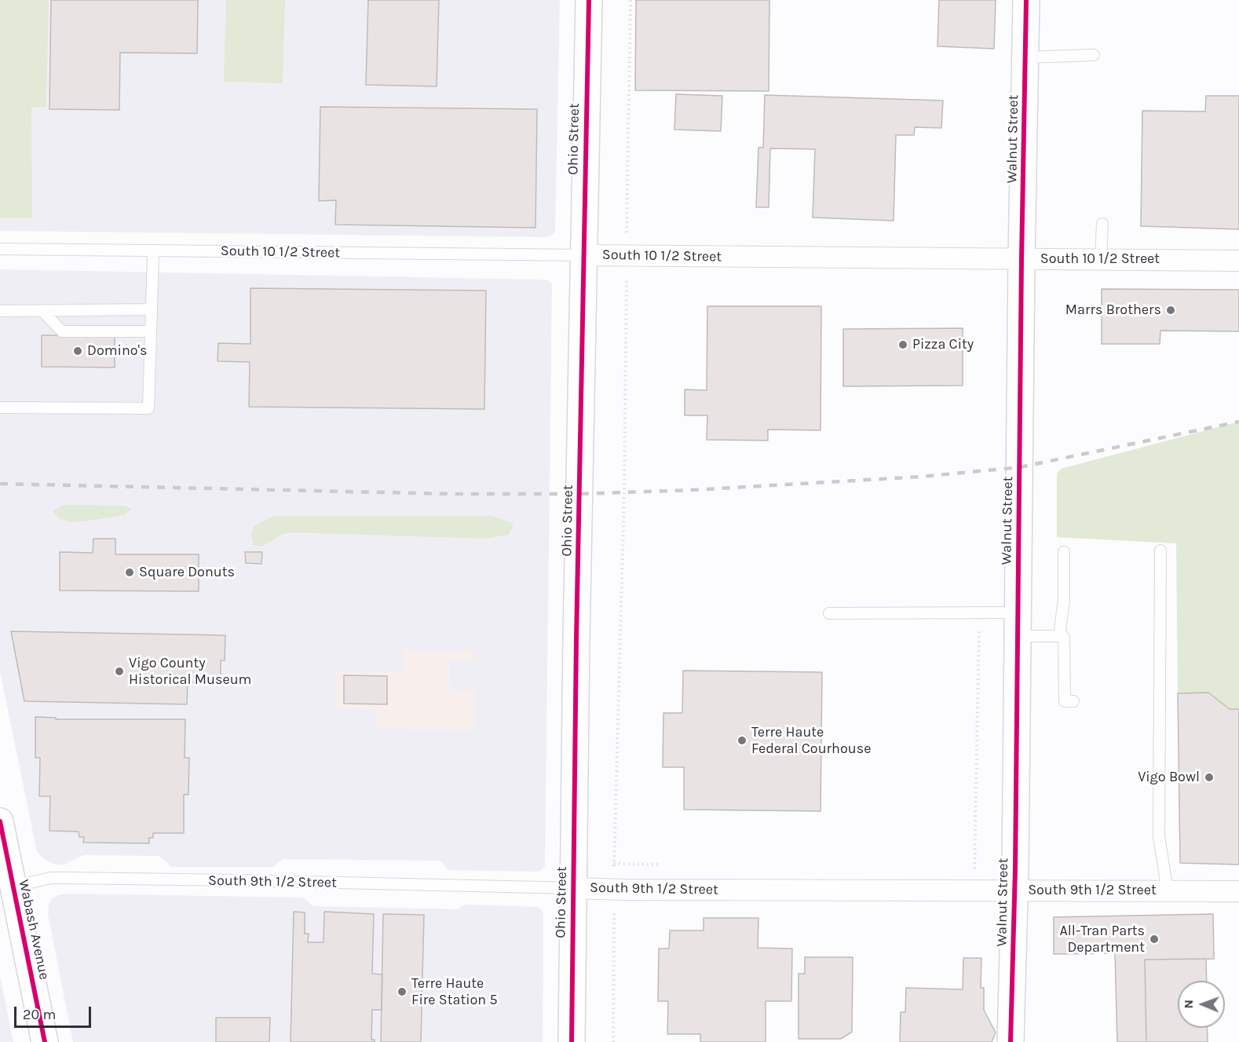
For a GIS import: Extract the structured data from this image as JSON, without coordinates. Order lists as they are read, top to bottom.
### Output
{
  "streets": {
    "street": [
      "Ohio Street",
      "Walnut Street",
      "South 10 1/2 Street",
      "South 9th 1/2 Street",
      "Wabash Avenue"
    ]
  },
  "crossings": [
    ["Ohio Street", "South 10 1/2 Street"],
    ["Ohio Street", "South 9th 1/2 Street"],
    ["Walnut Street", "South 10 1/2 Street"],
    ["Walnut Street", "South 9th 1/2 Street"],
    ["South 9th 1/2 Street", "Wabash Avenue"]
  ],
  "places": [
    "Marrs Brothers",
    "Pizza City",
    "Domino's",
    "Square Donuts",
    "Vigo County Historical Museum",
    "Terre Haute Federal Courhouse",
    "Vigo Bowl",
    "All-Tran Parts Department",
    "Terre Haute Fire Station 5"
  ],
  "scale_bar": "20 m",
  "north": "left"
}
